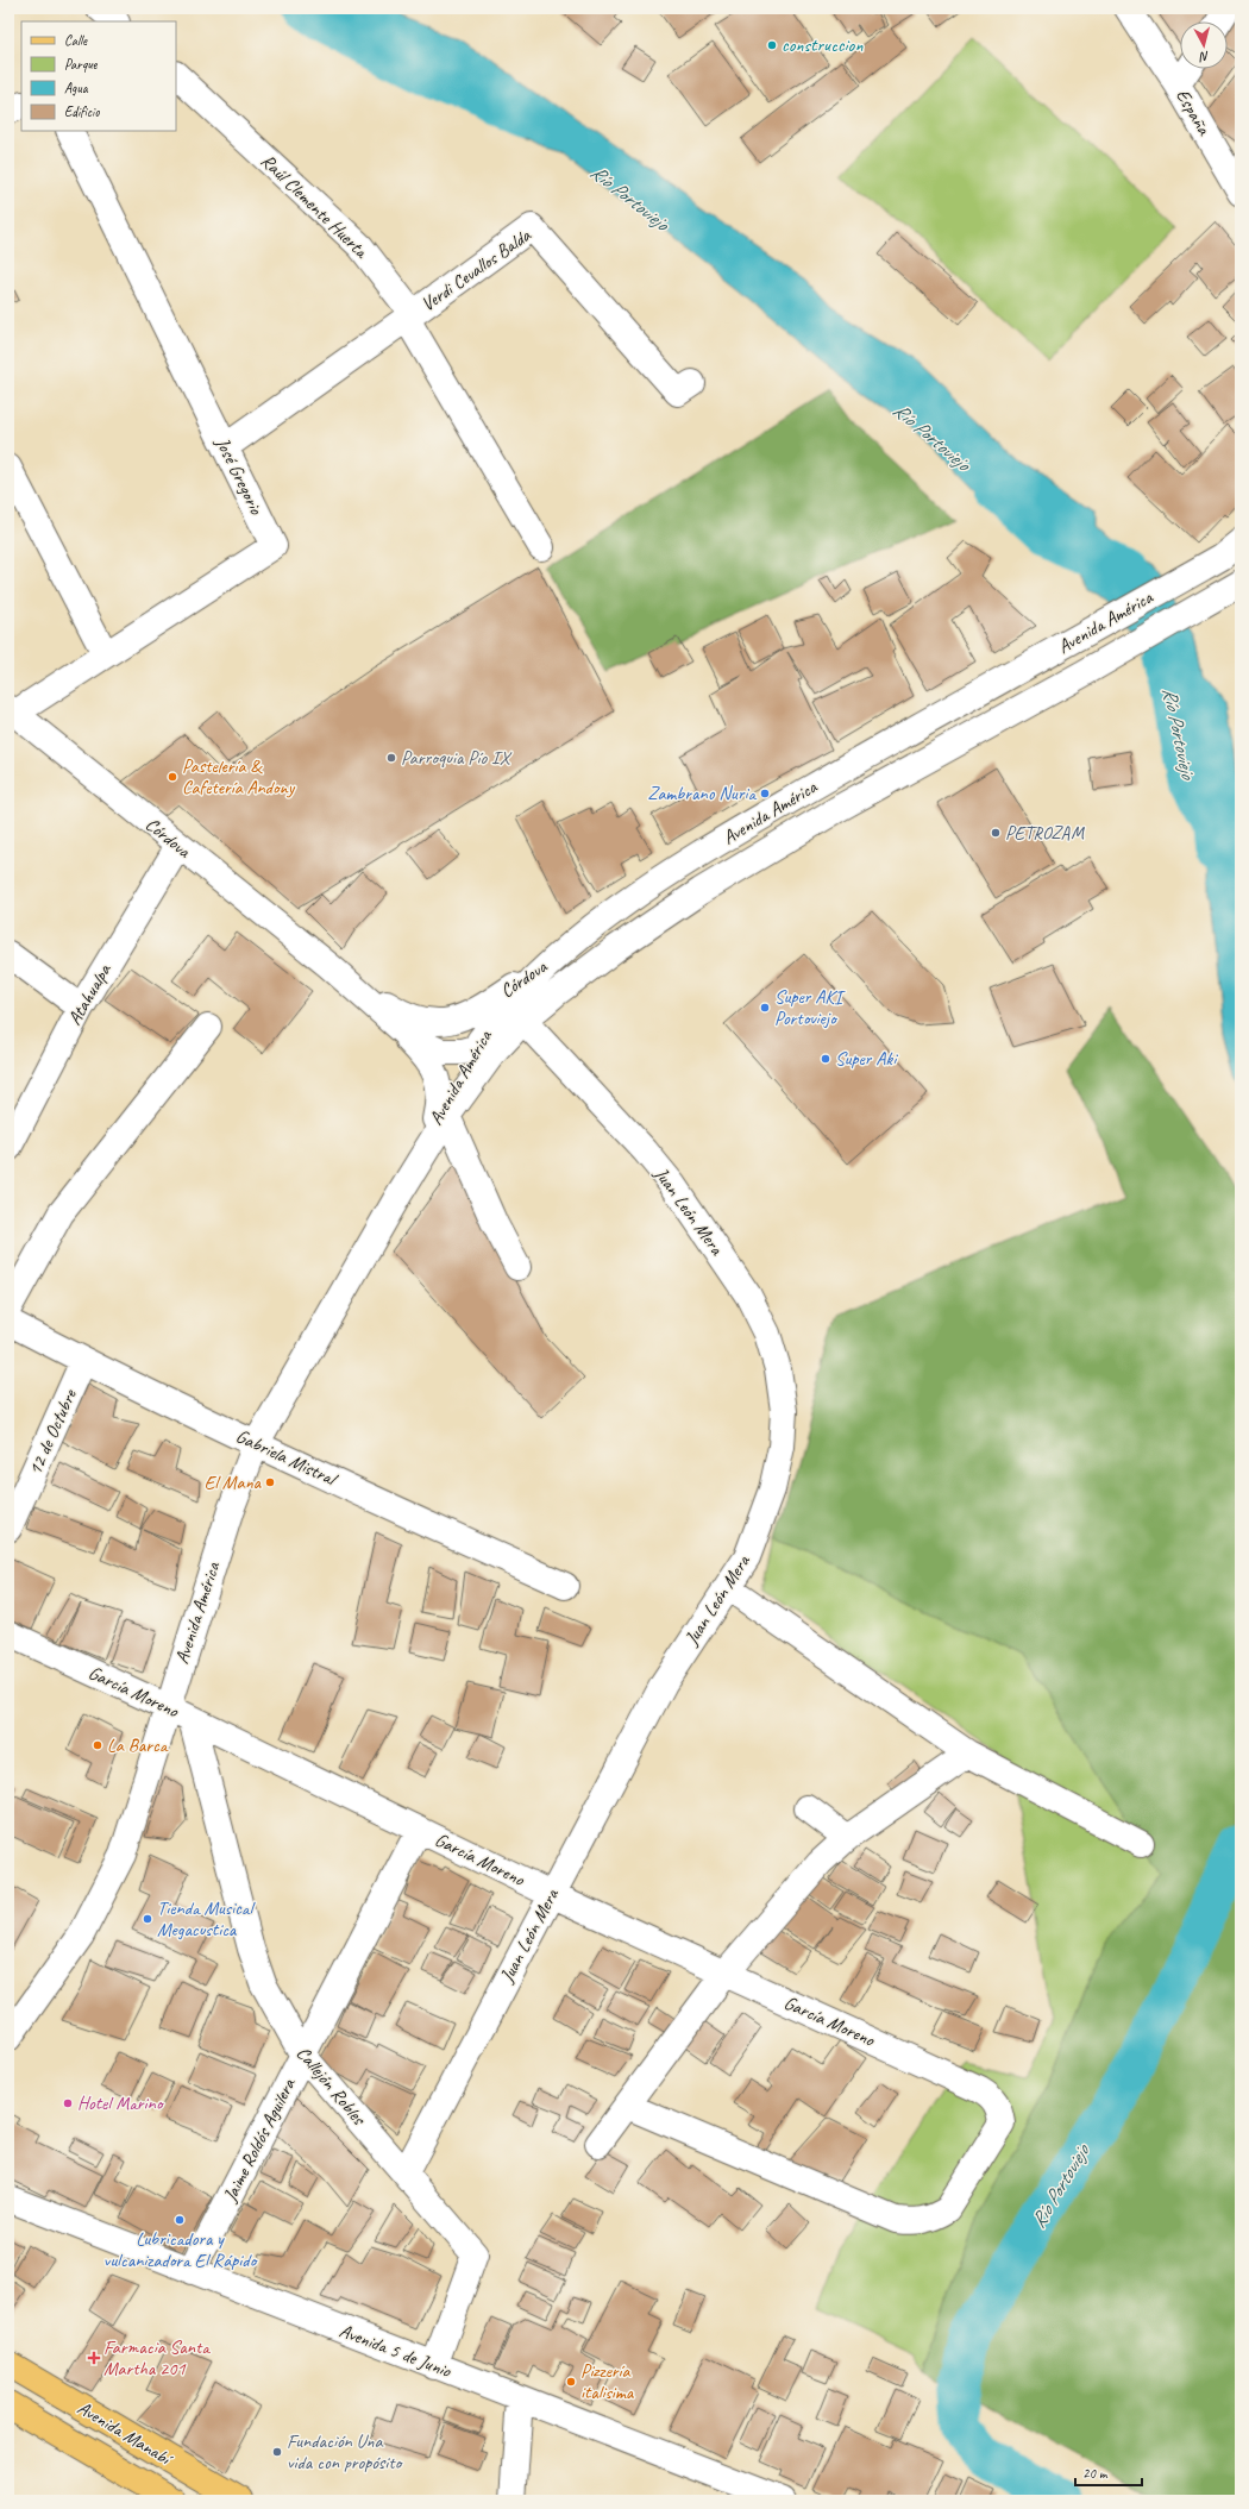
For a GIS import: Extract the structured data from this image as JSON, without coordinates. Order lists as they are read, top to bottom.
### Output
{
  "streets": {
    "main road": ["Avenida Manabí"],
    "street": [
      "España",
      "Raúl Clemente Huerta",
      "Verdi Cevallos Balda",
      "José Gregorio",
      "Avenida América",
      "Córdova",
      "Atahualpa",
      "Juan León Mera",
      "12 de Octubre",
      "Gabriela Mistral",
      "García Moreno",
      "Callejón Robles",
      "Jaime Roldós Aguilera",
      "Avenida 5 de Junio"
    ]
  },
  "crossings": [
    ["Raúl Clemente Huerta", "Verdi Cevallos Balda"],
    ["Verdi Cevallos Balda", "José Gregorio"],
    ["José Gregorio", "Córdova"],
    ["Avenida América", "Córdova"],
    ["Avenida América", "Juan León Mera"],
    ["Avenida América", "Gabriela Mistral"],
    ["Avenida América", "García Moreno"],
    ["Córdova", "Atahualpa"],
    ["Córdova", "Juan León Mera"],
    ["Juan León Mera", "García Moreno"],
    ["Juan León Mera", "Callejón Robles"],
    ["12 de Octubre", "Gabriela Mistral"],
    ["García Moreno", "Callejón Robles"],
    ["García Moreno", "Jaime Roldós Aguilera"],
    ["Callejón Robles", "Jaime Roldós Aguilera"],
    ["Callejón Robles", "Avenida 5 de Junio"],
    ["Jaime Roldós Aguilera", "Avenida 5 de Junio"]
  ],
  "water": ["Río Portoviejo"],
  "places": {
    "other": [
      "construccion",
      "Parroquia Pío IX",
      "Pastelería & Cafetería Andony",
      "Zambrano Nuria",
      "PETROZAM",
      "Super AKI Portoviejo",
      "Super Aki",
      "El Mana",
      "La Barca",
      "Tienda Musical Megacustica",
      "Hotel Marino",
      "Lubricadora y vulcanizadora El Rápido",
      "Pizzería italisima",
      "Fundación Una vida con propósito"
    ],
    "health": ["Farmacia Santa Martha 201"]
  },
  "legend": [
    "Calle",
    "Parque",
    "Agua",
    "Edificio"
  ],
  "scale_bar": "20 m",
  "north": "bottom"
}
